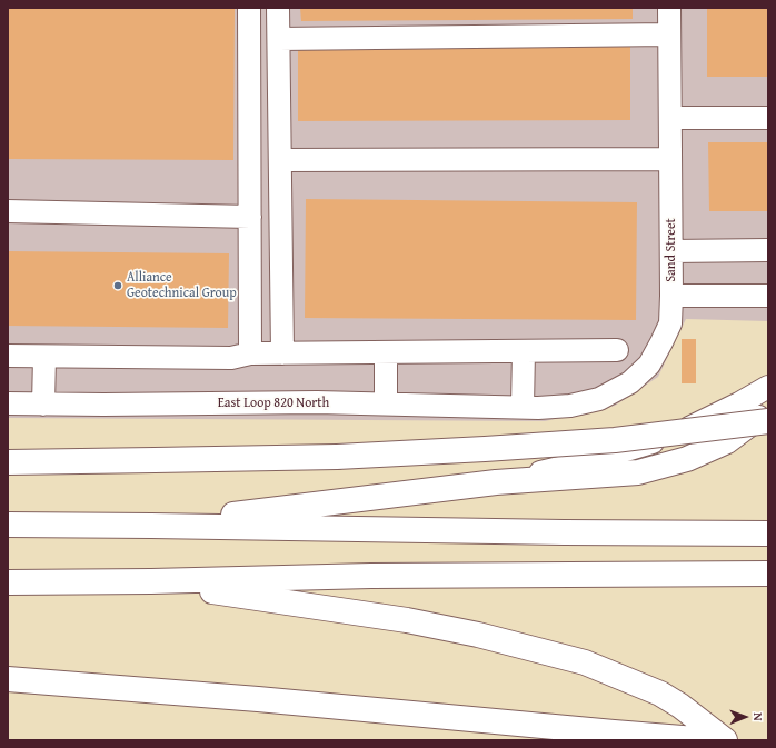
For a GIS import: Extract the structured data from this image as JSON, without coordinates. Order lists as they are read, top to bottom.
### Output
{
  "streets": {
    "street": ["Sand Street", "East Loop 820 North"]
  },
  "crossings": [
    ["Sand Street", "East Loop 820 North"]
  ],
  "places": ["Alliance Geotechnical Group"],
  "north": "right"
}
